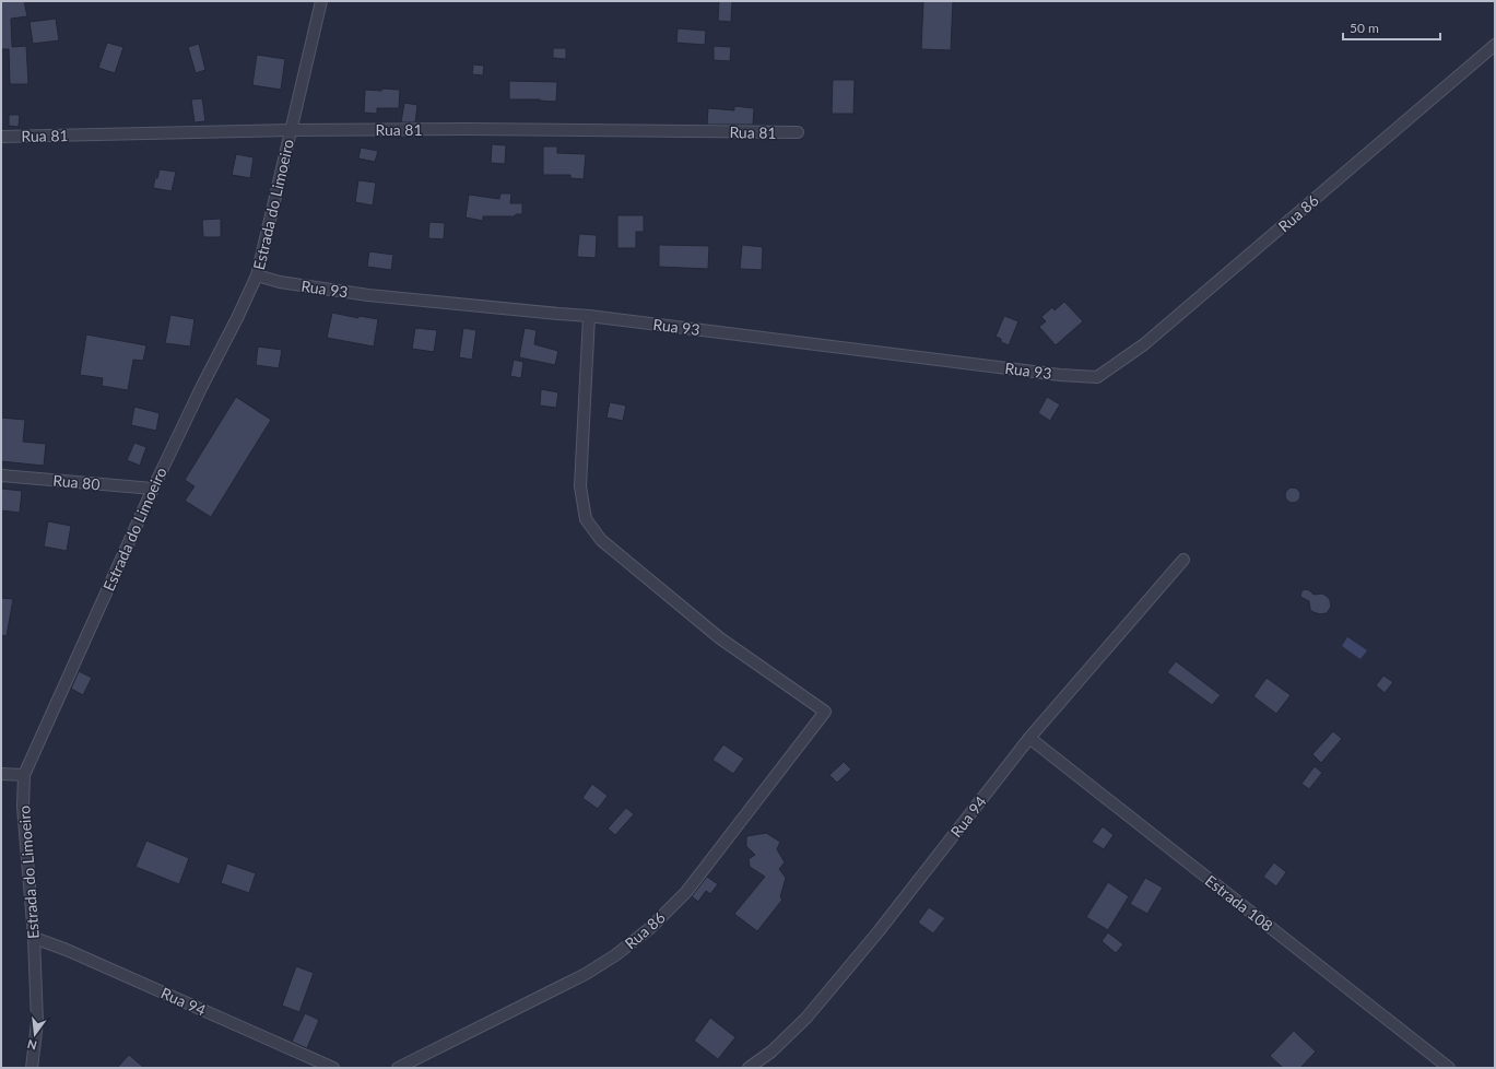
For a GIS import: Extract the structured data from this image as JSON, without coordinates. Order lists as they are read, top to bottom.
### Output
{
  "streets": {
    "street": [
      "Rua 81",
      "Estrada do Limoeiro",
      "Rua 86",
      "Rua 93",
      "Rua 80",
      "Rua 94",
      "Estrada 108"
    ]
  },
  "crossings": [
    ["Rua 81", "Estrada do Limoeiro"],
    ["Estrada do Limoeiro", "Rua 93"],
    ["Estrada do Limoeiro", "Rua 80"],
    ["Estrada do Limoeiro", "Rua 94"],
    ["Rua 86", "Rua 93"],
    ["Rua 94", "Estrada 108"]
  ],
  "scale_bar": "50 m",
  "north": "bottom"
}
